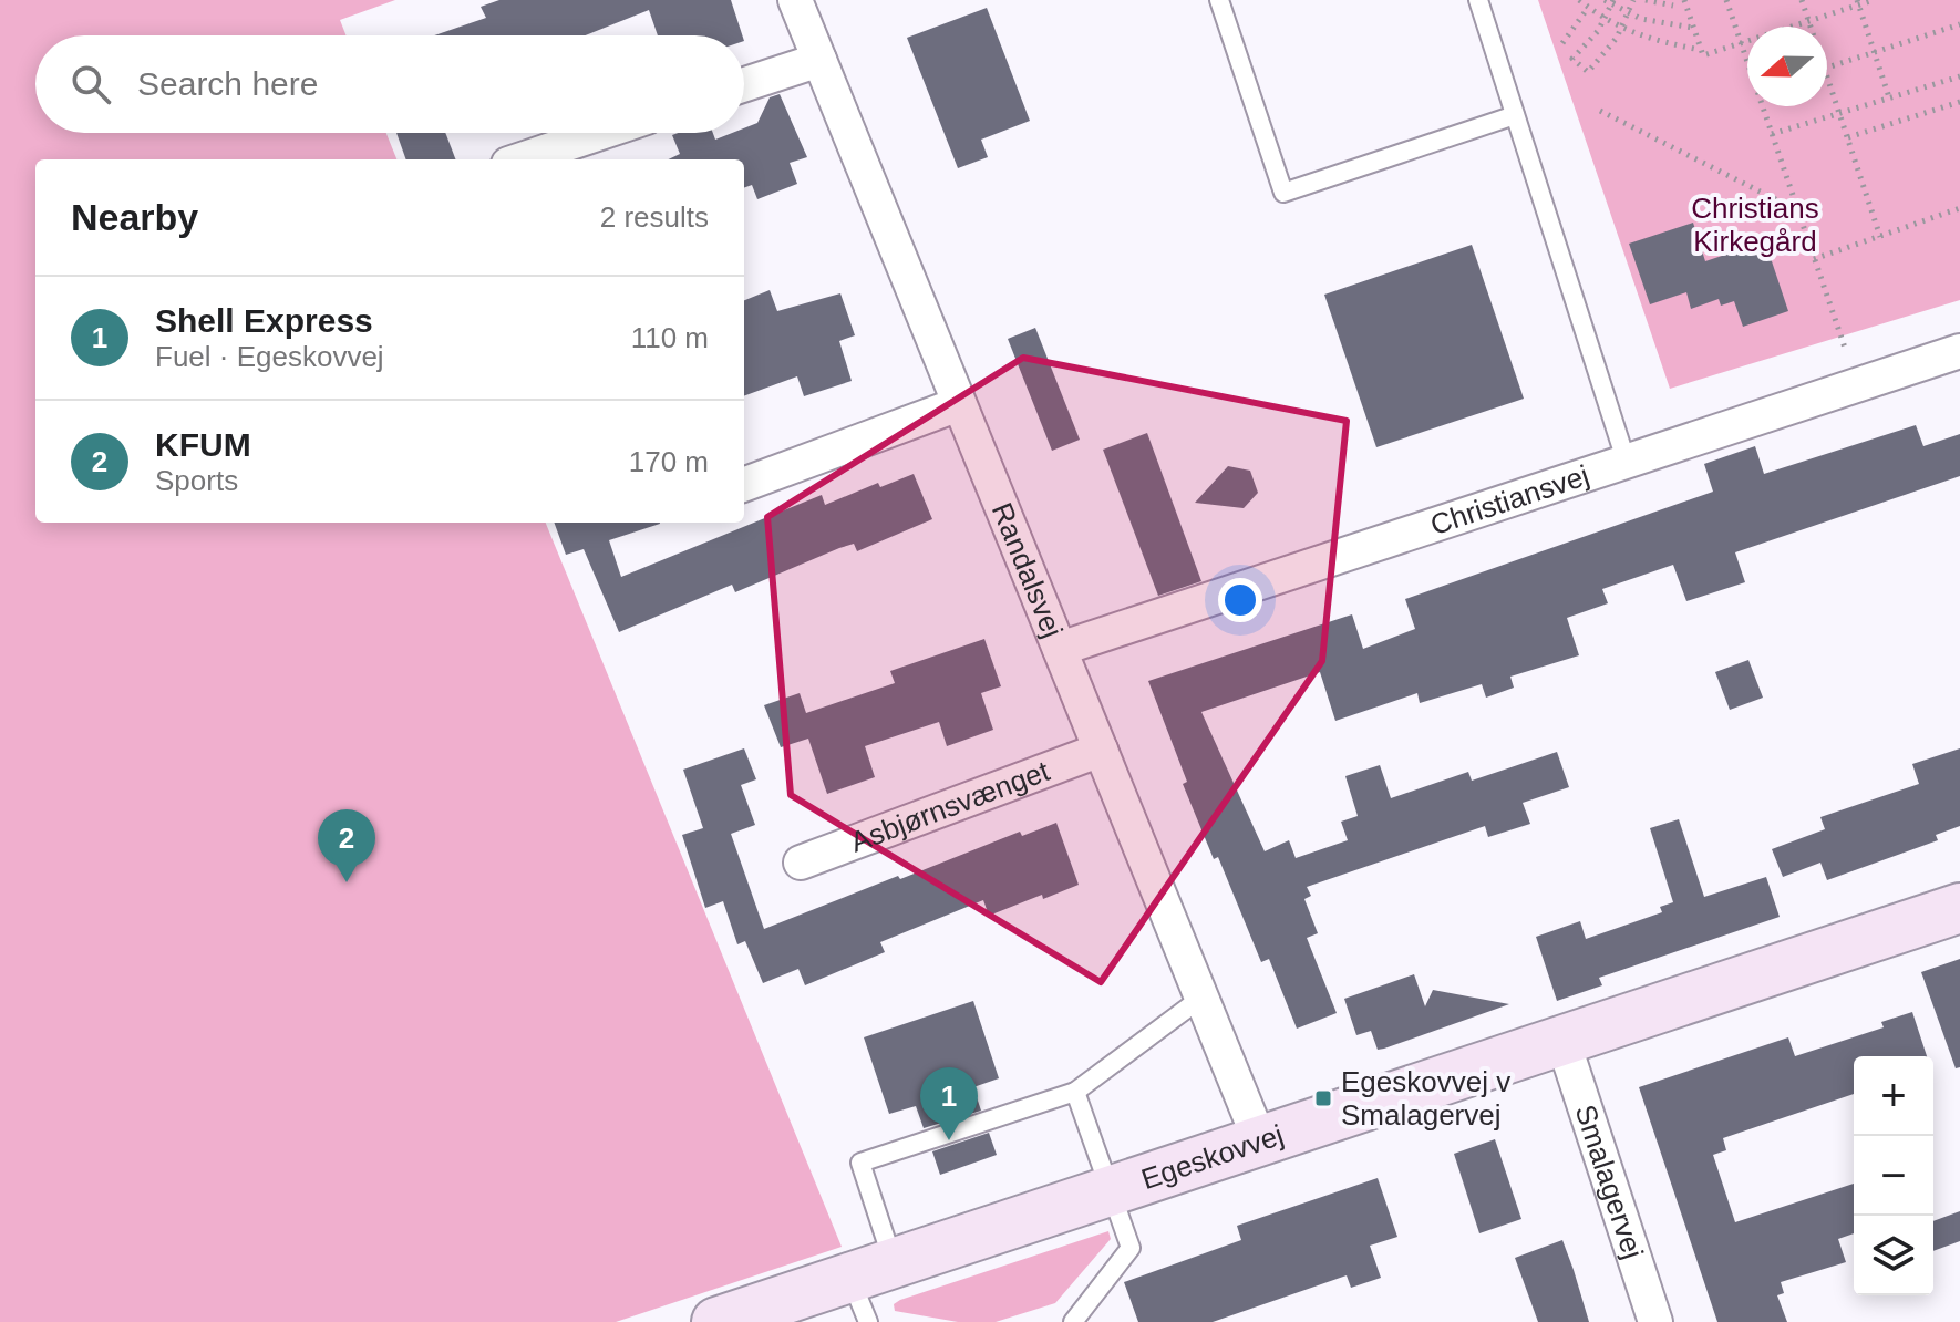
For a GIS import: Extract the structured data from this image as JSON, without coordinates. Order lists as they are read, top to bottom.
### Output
{
  "streets": {
    "street": [
      "Christiansvej",
      "Randalsvej",
      "Asbjørnsvænget",
      "Egeskovvej",
      "Smalagervej"
    ]
  },
  "crossings": [
    ["Christiansvej", "Randalsvej"],
    ["Randalsvej", "Asbjørnsvænget"],
    ["Randalsvej", "Egeskovvej"],
    ["Egeskovvej", "Smalagervej"]
  ],
  "parks": ["Christians Kirkegård"],
  "places": {
    "transit": ["Egeskovvej v Smalagervej"]
  },
  "north": "left",
  "page": {
    "search": "Search here",
    "heading": ["Nearby", "2 results"],
    "list": [
      {
        "mark": "1",
        "name": "Shell Express",
        "note": "Fuel · Egeskovvej",
        "value": "110 m"
      },
      {
        "mark": "2",
        "name": "KFUM",
        "note": "Sports",
        "value": "170 m"
      }
    ],
    "pins": ["2", "1"],
    "map_buttons": ["+", "−"]
  }
}
